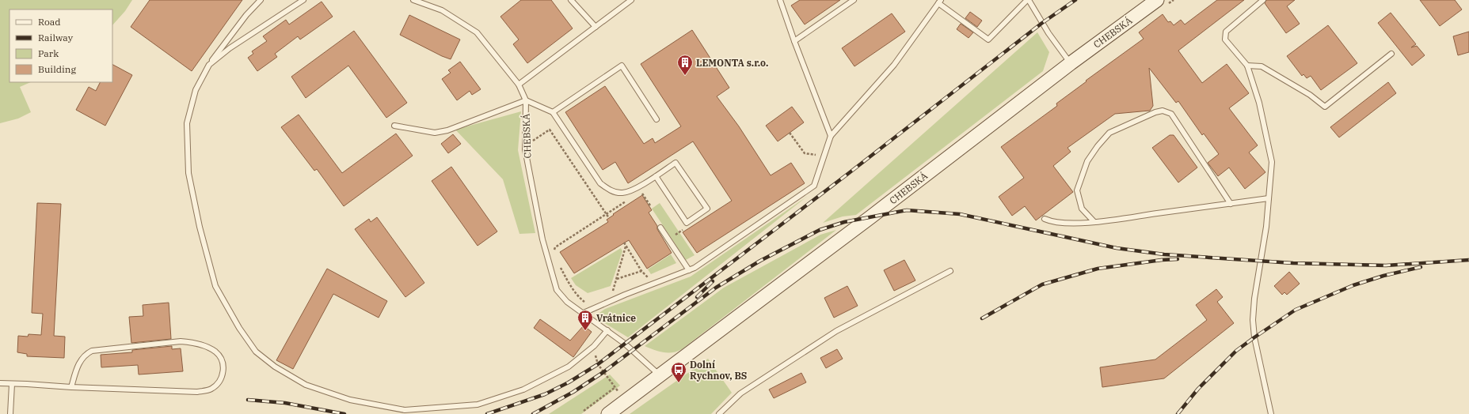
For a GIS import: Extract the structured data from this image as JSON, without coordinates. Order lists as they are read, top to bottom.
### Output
{
  "streets": {
    "street": ["CHEBSKÁ"]
  },
  "places": {
    "building": ["LEMONTA s.r.o.", "Vrátnice"],
    "bus stop": ["Dolní Rychnov, BS"]
  },
  "legend": [
    "Road",
    "Railway",
    "Park",
    "Building"
  ]
}
